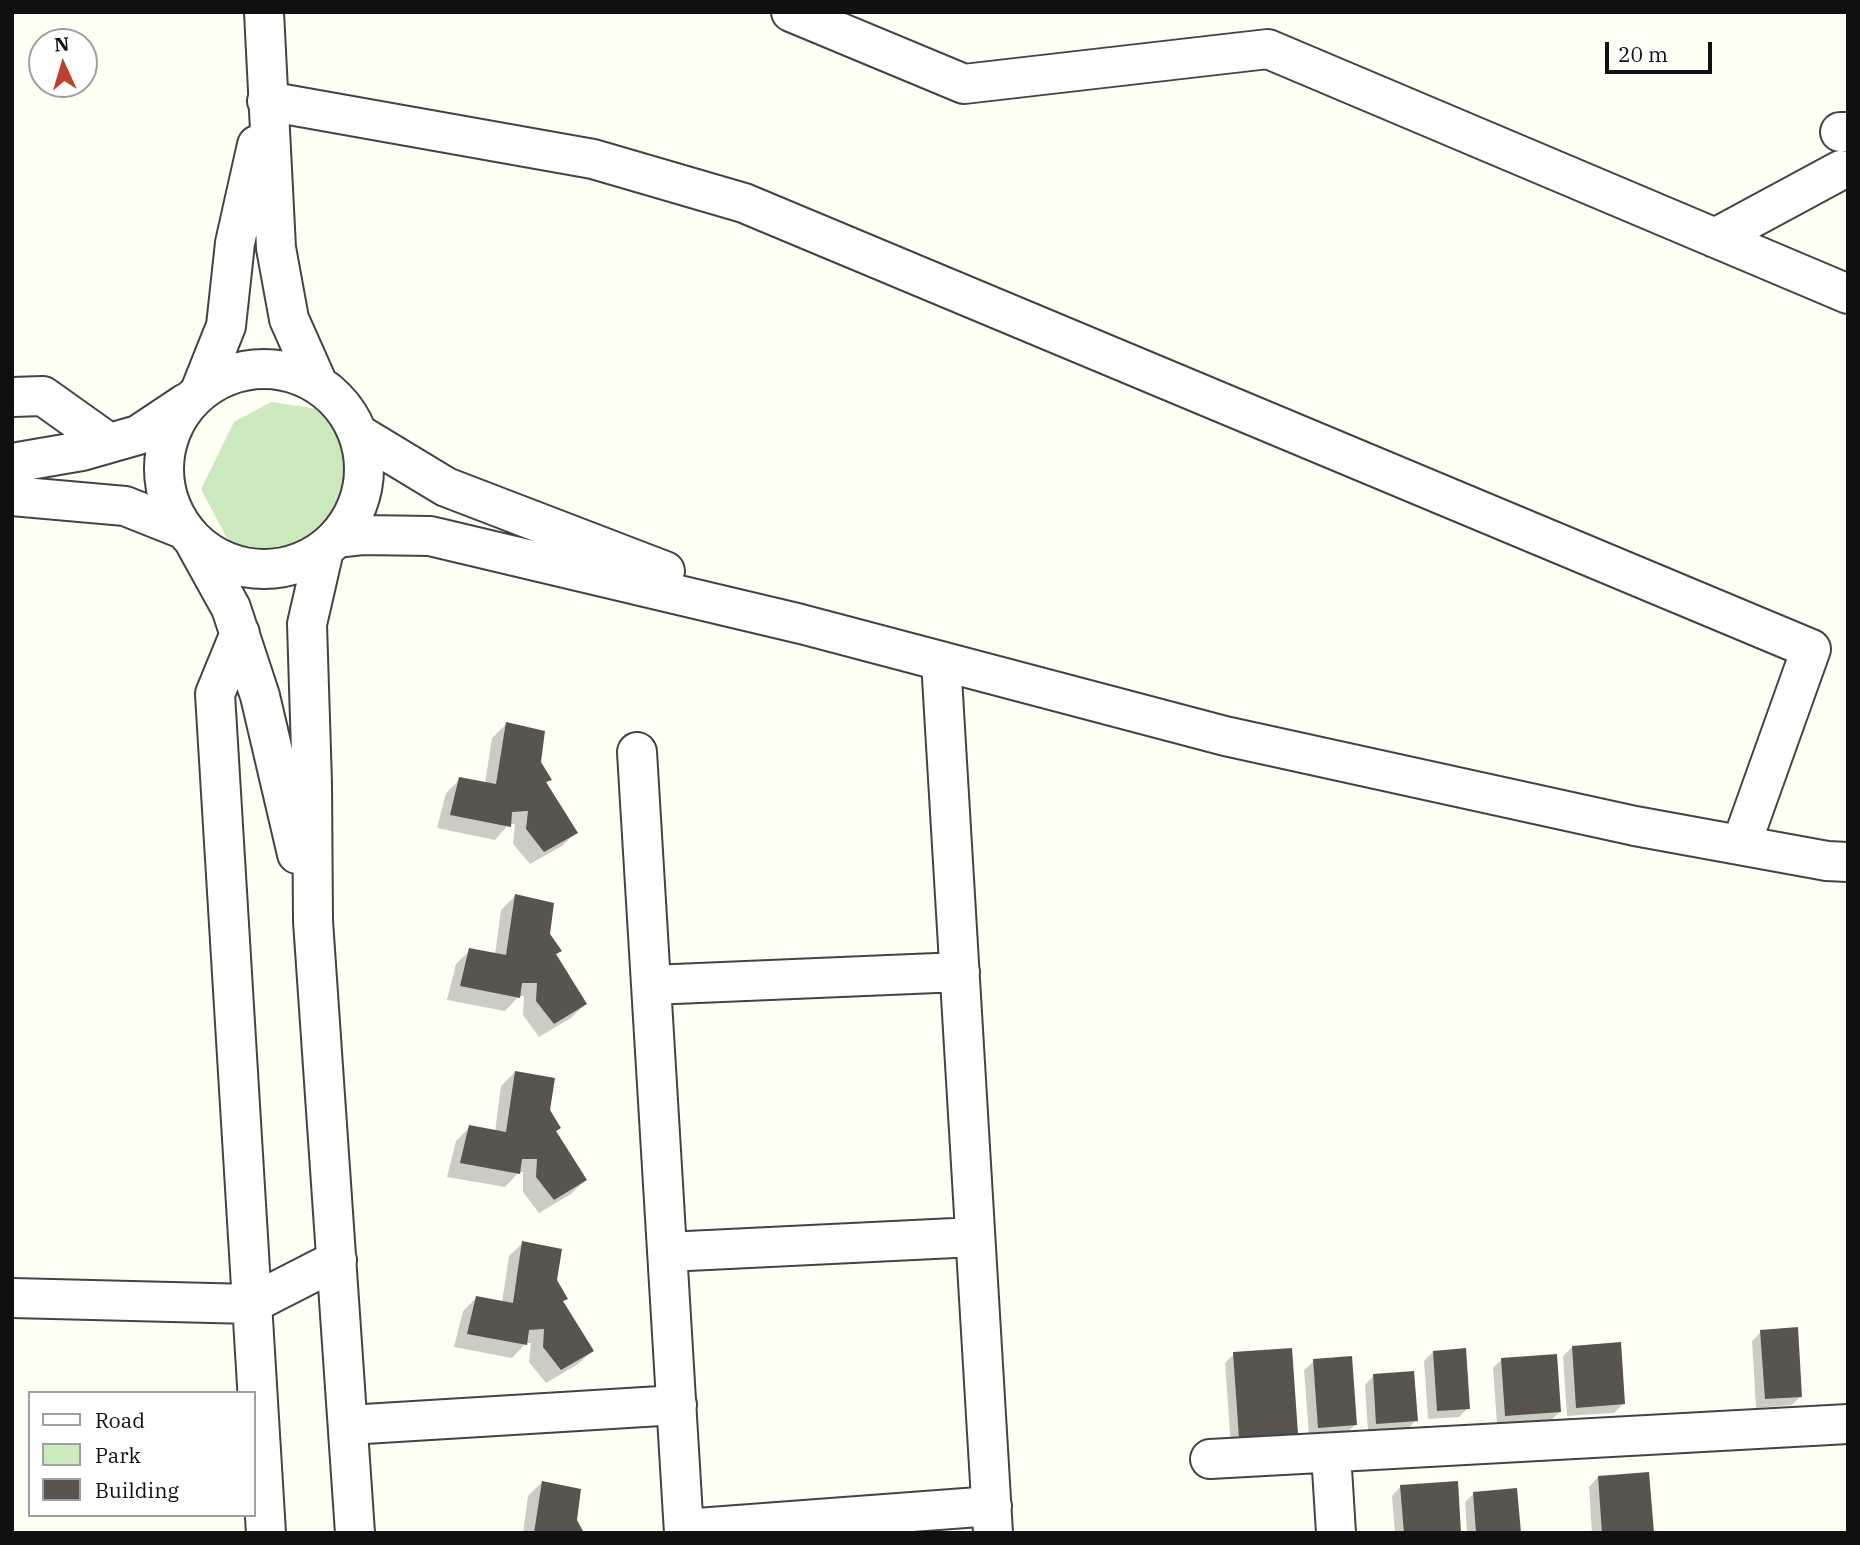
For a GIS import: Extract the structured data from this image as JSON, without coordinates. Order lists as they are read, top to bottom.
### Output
{
  "legend": ["Road", "Park", "Building"],
  "scale_bar": "20 m",
  "north": "top"
}
